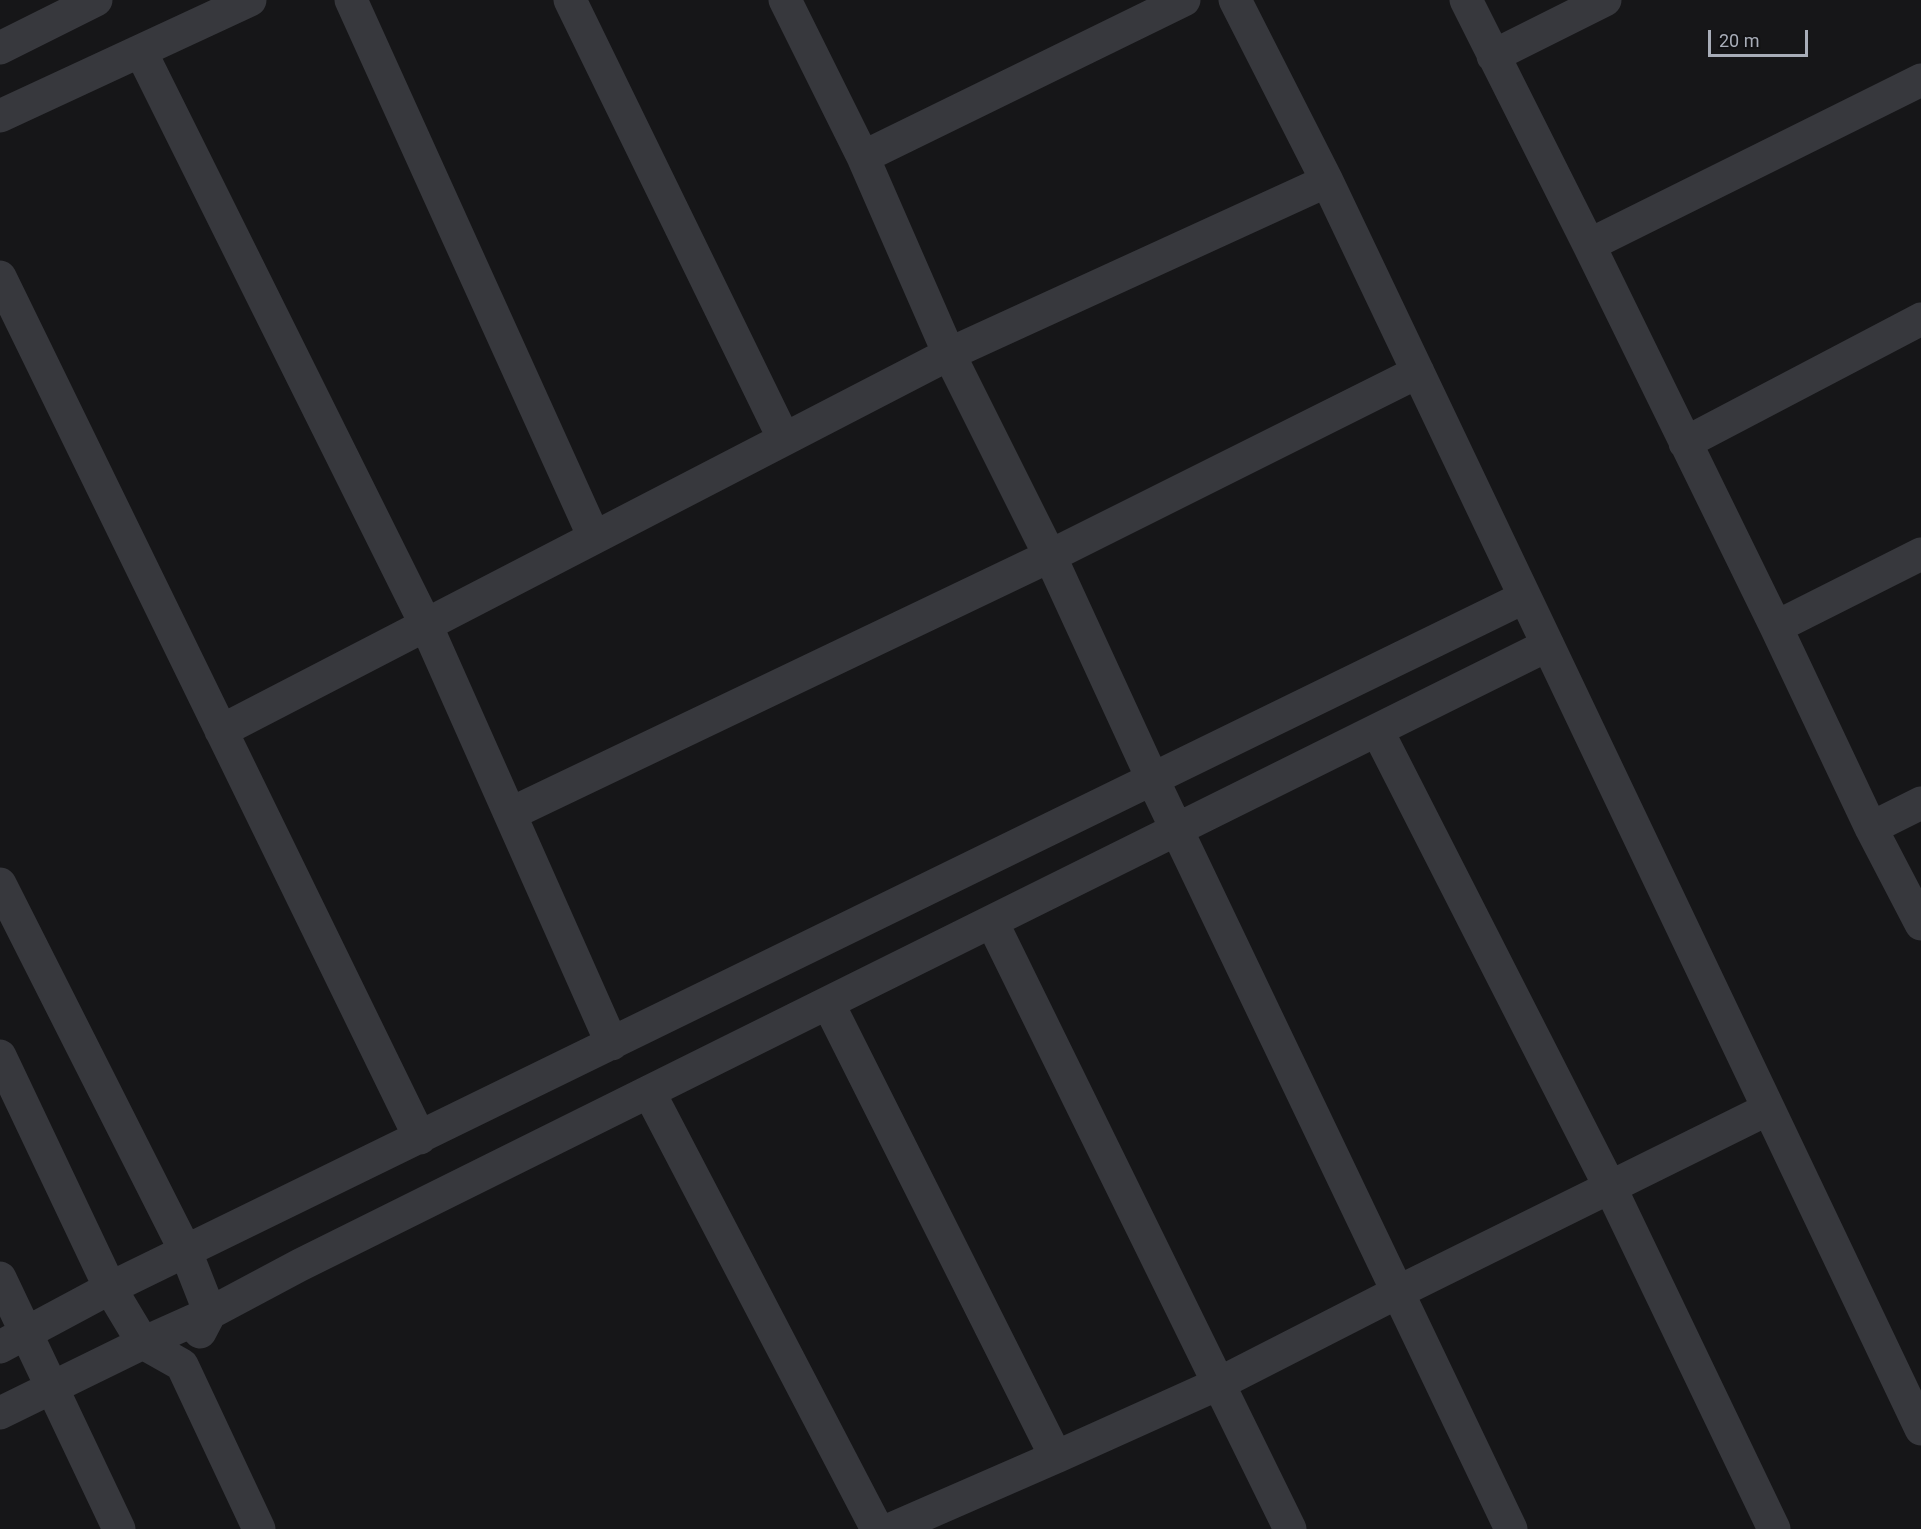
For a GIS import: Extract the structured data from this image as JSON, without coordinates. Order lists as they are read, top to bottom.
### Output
{
  "scale_bar": "20 m"
}
